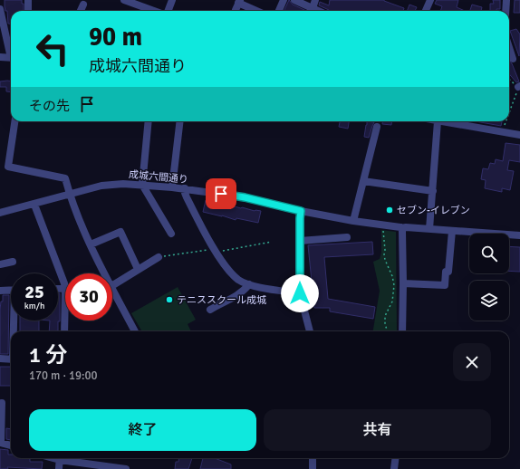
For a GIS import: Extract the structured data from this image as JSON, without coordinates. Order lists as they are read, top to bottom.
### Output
{
  "streets": {
    "street": ["成城六間通り"]
  },
  "places": ["セブン-イレブン", "テニススクール成城"],
  "page": {
    "turn": ["90 m", "成城六間通り"],
    "then": "その先",
    "speed": "25 km/h",
    "limit": "30",
    "heading": ["1 分", "170 m · 19:00"],
    "buttons": ["終了", "共有"]
  }
}
